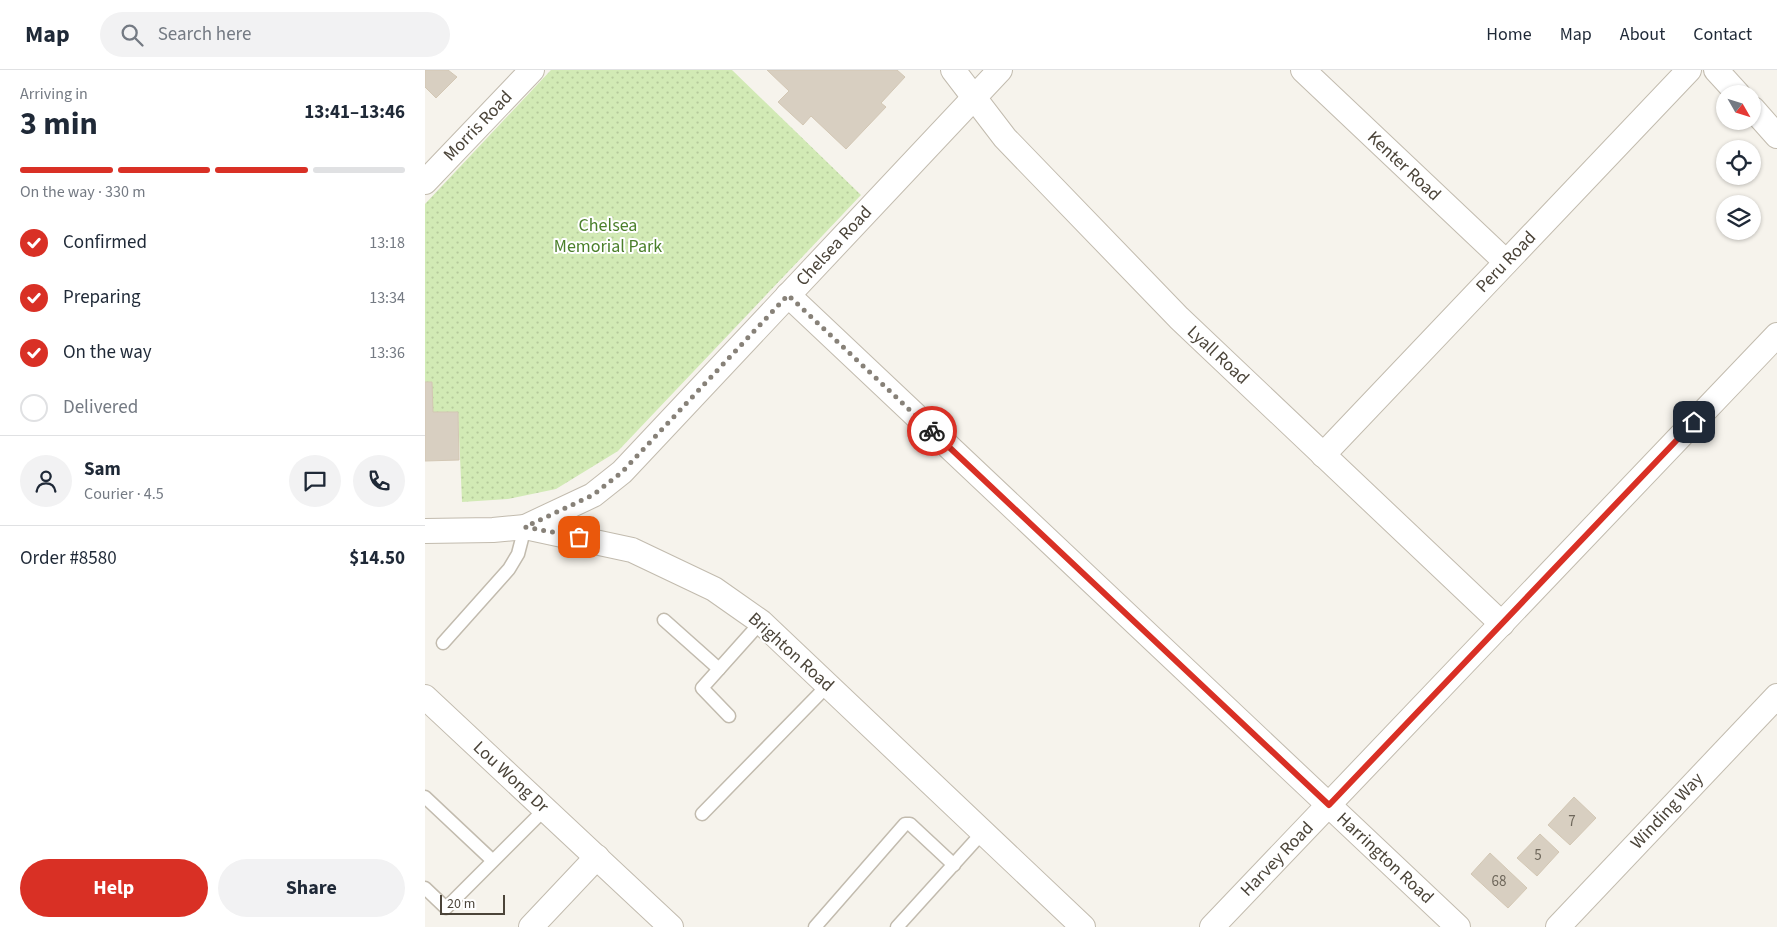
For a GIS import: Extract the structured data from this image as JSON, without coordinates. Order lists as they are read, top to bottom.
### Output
{
  "streets": {
    "street": [
      "Morris Road",
      "Kenter Road",
      "Chelsea Road",
      "Peru Road",
      "Lyall Road",
      "Brighton Road",
      "Lou Wong Dr",
      "Winding Way",
      "Harrington Road",
      "Harvey Road"
    ]
  },
  "crossings": [
    ["Kenter Road", "Peru Road"],
    ["Chelsea Road", "Lyall Road"],
    ["Chelsea Road", "Brighton Road"],
    ["Chelsea Road", "Harrington Road"],
    ["Peru Road", "Lyall Road"],
    ["Lyall Road", "Harvey Road"],
    ["Harrington Road", "Harvey Road"]
  ],
  "parks": ["Chelsea Memorial Park"],
  "house_numbers": ["7", "5", "68"],
  "scale_bar": "20 m",
  "north": "bottom right",
  "page": {
    "header": "Map",
    "search": "Search here",
    "nav": [
      "Home",
      "Map",
      "About",
      "Contact"
    ],
    "heading": ["3 min", "Arriving in", "13:41–13:46"],
    "panel": [
      "Sam",
      "Courier · 4.5",
      "Order #8580",
      "$14.50"
    ],
    "bar": "On the way · 330 m",
    "list": [
      ["Confirmed", "13:18"],
      ["Preparing", "13:34"],
      ["On the way", "13:36"],
      "Delivered"
    ],
    "buttons": ["Help", "Share"],
    "scale": "20 m"
  }
}
